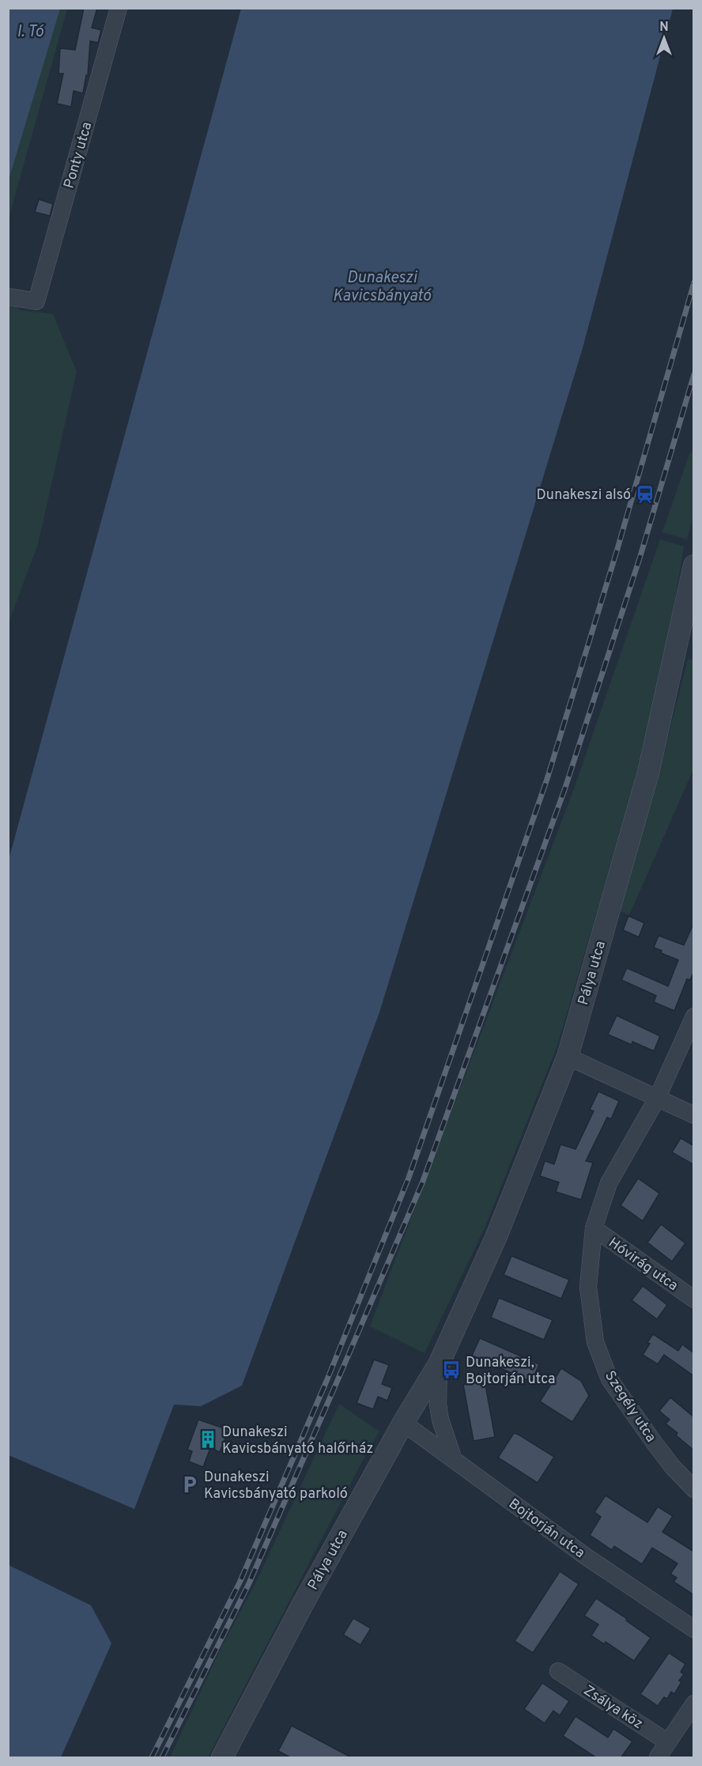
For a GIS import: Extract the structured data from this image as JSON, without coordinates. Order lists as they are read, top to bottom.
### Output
{
  "streets": {
    "street": [
      "Ponty utca",
      "Pálya utca",
      "Hóvirág utca",
      "Szegély utca",
      "Bojtorján utca",
      "Zsálya köz"
    ]
  },
  "crossings": [
    ["Pálya utca", "Bojtorján utca"],
    ["Hóvirág utca", "Szegély utca"]
  ],
  "water": ["I. Tó", "Dunakeszi Kavicsbányató"],
  "places": {
    "station": ["Dunakeszi alsó"],
    "bus stop": ["Dunakeszi, Bojtorján utca"],
    "building": ["Dunakeszi Kavicsbányató halőrház"],
    "parking": ["Dunakeszi Kavicsbányató parkoló"]
  },
  "north": "top"
}
